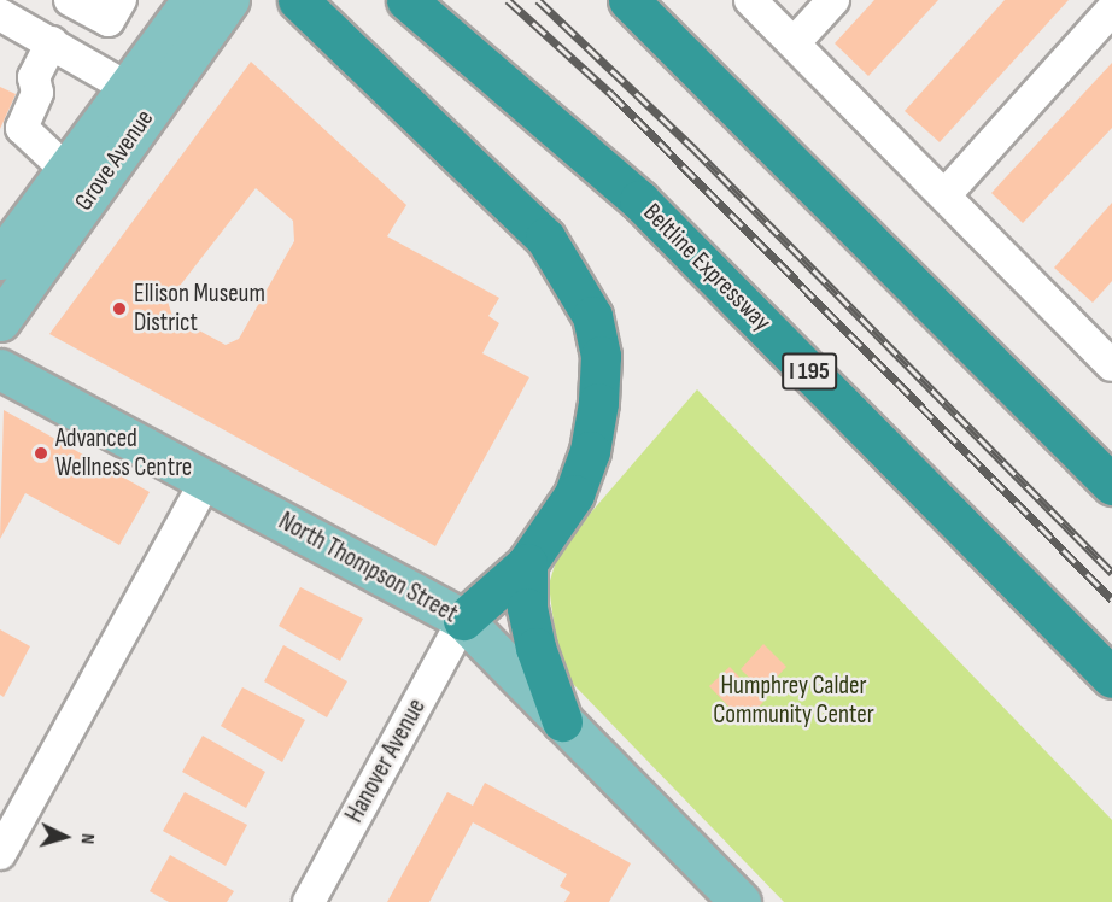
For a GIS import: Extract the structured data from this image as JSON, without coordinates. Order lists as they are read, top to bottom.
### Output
{
  "streets": {
    "highway": ["Beltline Expressway", "I 195"],
    "main road": ["Grove Avenue", "North Thompson Street"],
    "street": ["Hanover Avenue"]
  },
  "crossings": [
    ["North Thompson Street", "Hanover Avenue"]
  ],
  "parks": ["Humphrey Calder Community Center"],
  "places": ["Ellison Museum District", "Advanced Wellness Centre"],
  "north": "right"
}
